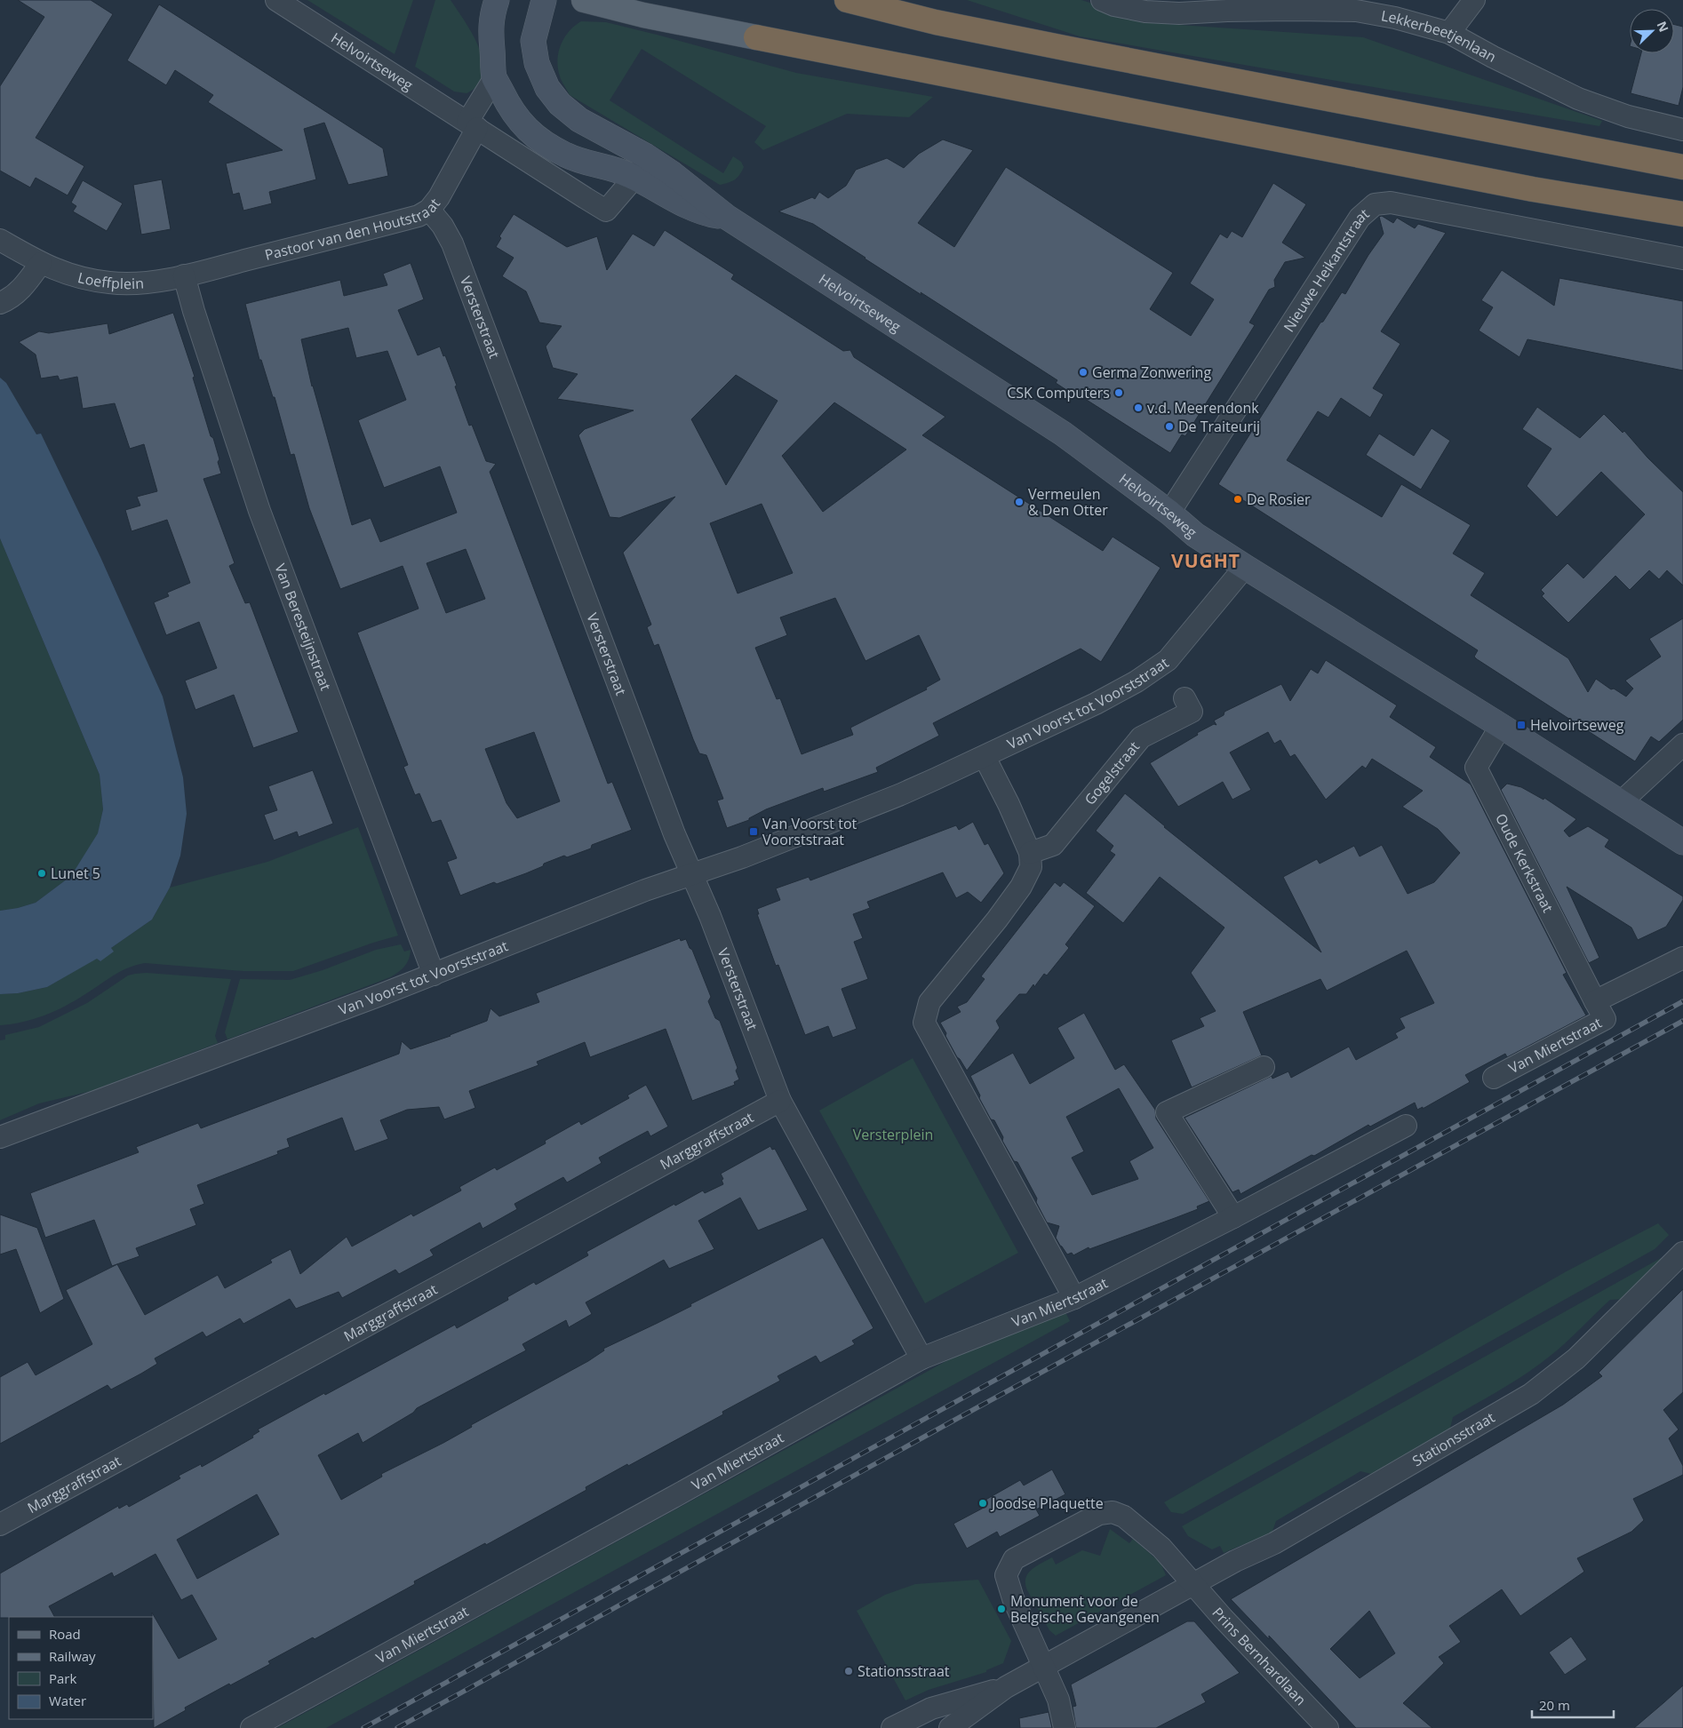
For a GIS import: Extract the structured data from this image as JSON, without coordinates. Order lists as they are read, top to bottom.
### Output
{
  "streets": {
    "main road": ["Helvoirtseweg"],
    "street": [
      "Lekkerbeetjenlaan",
      "Pastoor van den Houtstraat",
      "Nieuwe Heikantstraat",
      "Loeffplein",
      "Versterstraat",
      "Van Beresteijnstraat",
      "Van Voorst tot Voorststraat",
      "Gogelstraat",
      "Oude Kerkstraat",
      "Van Miertstraat",
      "Marggraffstraat",
      "Stationsstraat",
      "Prins Bernhardlaan"
    ]
  },
  "crossings": [
    ["Helvoirtseweg", "Pastoor van den Houtstraat"],
    ["Helvoirtseweg", "Nieuwe Heikantstraat"],
    ["Helvoirtseweg", "Van Voorst tot Voorststraat"],
    ["Helvoirtseweg", "Oude Kerkstraat"],
    ["Pastoor van den Houtstraat", "Loeffplein"],
    ["Pastoor van den Houtstraat", "Versterstraat"],
    ["Pastoor van den Houtstraat", "Van Beresteijnstraat"],
    ["Loeffplein", "Van Beresteijnstraat"],
    ["Versterstraat", "Van Voorst tot Voorststraat"],
    ["Versterstraat", "Marggraffstraat"],
    ["Van Beresteijnstraat", "Van Voorst tot Voorststraat"],
    ["Oude Kerkstraat", "Van Miertstraat"],
    ["Stationsstraat", "Prins Bernhardlaan"]
  ],
  "districts": ["VUGHT"],
  "parks": ["Versterplein"],
  "places": {
    "other": [
      "Germa Zonwering",
      "CSK Computers",
      "v.d. Meerendonk",
      "De Traiteurij",
      "De Rosier",
      "Vermeulen & Den Otter",
      "Lunet 5",
      "Joodse Plaquette",
      "Monument voor de Belgische Gevangenen",
      "Stationsstraat"
    ],
    "transit": ["Helvoirtseweg", "Van Voorst tot Voorststraat"]
  },
  "legend": [
    "Road",
    "Railway",
    "Park",
    "Water"
  ],
  "scale_bar": "20 m",
  "north": "top right"
}
